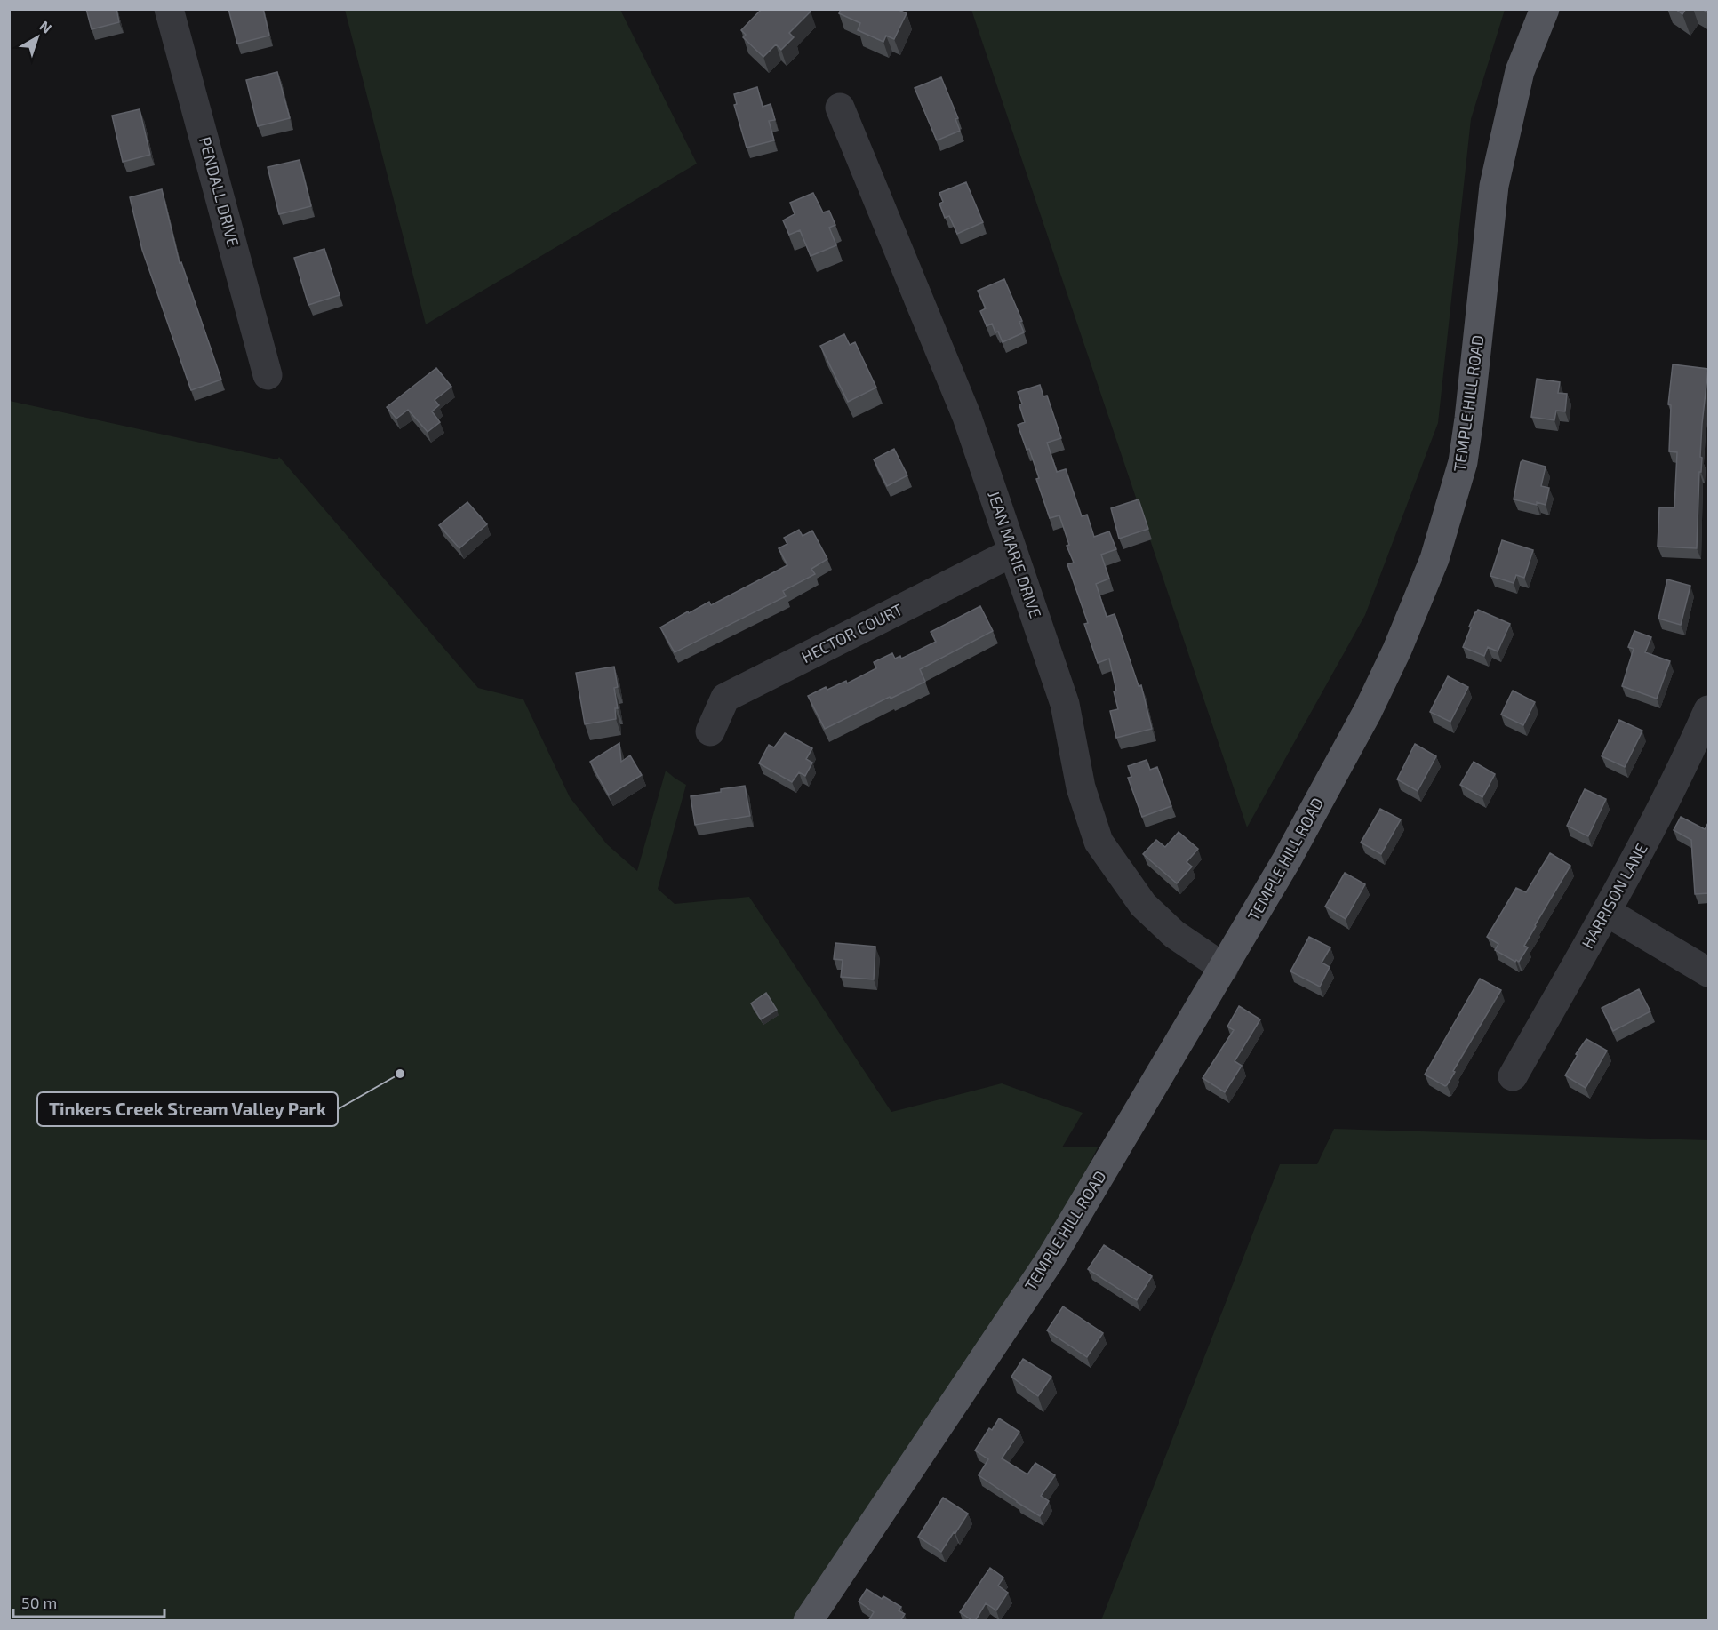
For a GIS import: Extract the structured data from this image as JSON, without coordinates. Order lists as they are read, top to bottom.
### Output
{
  "streets": {
    "main road": ["TEMPLE HILL ROAD"],
    "street": [
      "PENDALL DRIVE",
      "JEAN MARIE DRIVE",
      "HECTOR COURT",
      "HARRISON LANE"
    ]
  },
  "crossings": [
    ["TEMPLE HILL ROAD", "JEAN MARIE DRIVE"],
    ["JEAN MARIE DRIVE", "HECTOR COURT"]
  ],
  "places": ["Tinkers Creek Stream Valley Park"],
  "scale_bar": "50 m",
  "north": "top right"
}
